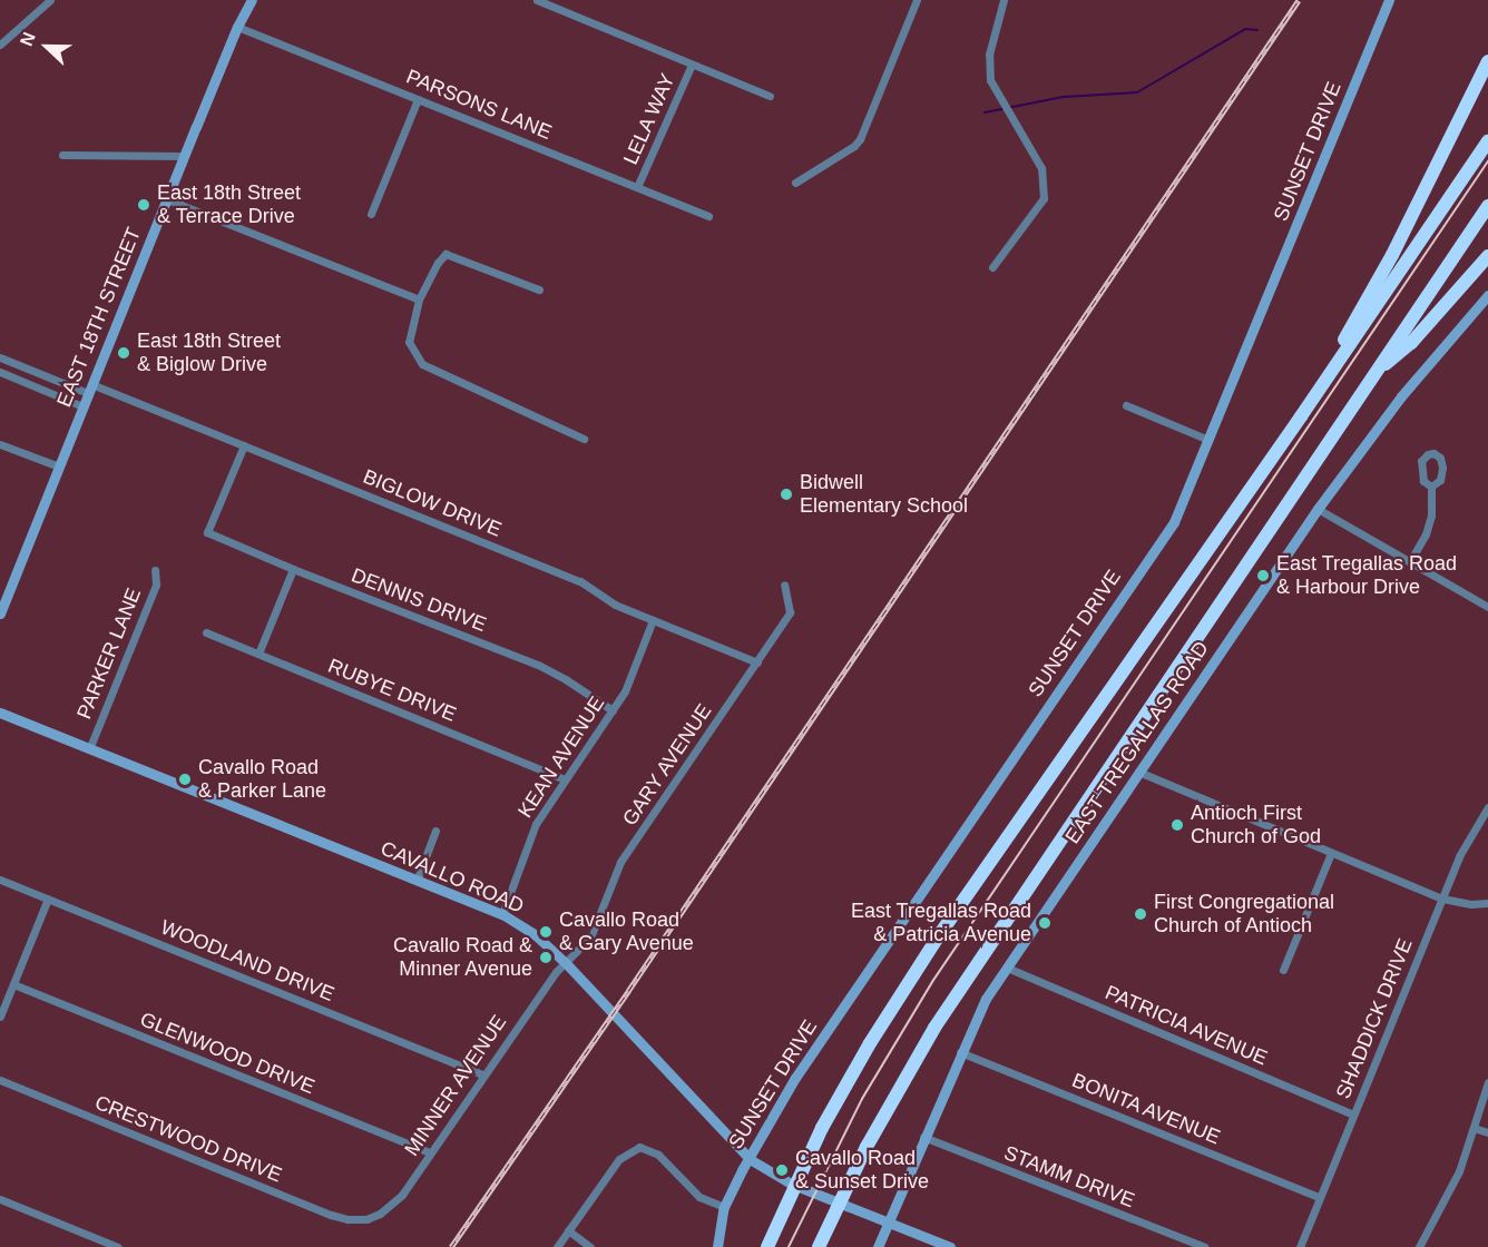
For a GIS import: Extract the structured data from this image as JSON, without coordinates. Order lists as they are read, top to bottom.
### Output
{
  "streets": {
    "street": [
      "PARSONS LANE",
      "LELA WAY",
      "SUNSET DRIVE",
      "EAST 18TH STREET",
      "BIGLOW DRIVE",
      "DENNIS DRIVE",
      "PARKER LANE",
      "RUBYE DRIVE",
      "EAST TREGALLAS ROAD",
      "KEAN AVENUE",
      "GARY AVENUE",
      "CAVALLO ROAD",
      "WOODLAND DRIVE",
      "SHADDICK DRIVE",
      "PATRICIA AVENUE",
      "GLENWOOD DRIVE",
      "MINNER AVENUE",
      "BONITA AVENUE",
      "CRESTWOOD DRIVE",
      "STAMM DRIVE"
    ]
  },
  "crossings": [
    ["PARSONS LANE", "LELA WAY"],
    ["PARSONS LANE", "EAST 18TH STREET"],
    ["SUNSET DRIVE", "CAVALLO ROAD"],
    ["EAST 18TH STREET", "BIGLOW DRIVE"],
    ["BIGLOW DRIVE", "DENNIS DRIVE"],
    ["BIGLOW DRIVE", "KEAN AVENUE"],
    ["BIGLOW DRIVE", "GARY AVENUE"],
    ["DENNIS DRIVE", "KEAN AVENUE"],
    ["PARKER LANE", "CAVALLO ROAD"],
    ["RUBYE DRIVE", "KEAN AVENUE"],
    ["EAST TREGALLAS ROAD", "CAVALLO ROAD"],
    ["EAST TREGALLAS ROAD", "PATRICIA AVENUE"],
    ["EAST TREGALLAS ROAD", "BONITA AVENUE"],
    ["EAST TREGALLAS ROAD", "STAMM DRIVE"],
    ["KEAN AVENUE", "CAVALLO ROAD"],
    ["GARY AVENUE", "CAVALLO ROAD"],
    ["GARY AVENUE", "MINNER AVENUE"],
    ["CAVALLO ROAD", "MINNER AVENUE"],
    ["WOODLAND DRIVE", "MINNER AVENUE"],
    ["SHADDICK DRIVE", "PATRICIA AVENUE"],
    ["SHADDICK DRIVE", "BONITA AVENUE"],
    ["GLENWOOD DRIVE", "MINNER AVENUE"],
    ["MINNER AVENUE", "CRESTWOOD DRIVE"]
  ],
  "places": [
    "East 18th Street & Terrace Drive",
    "East 18th Street & Biglow Drive",
    "Bidwell Elementary School",
    "East Tregallas Road & Harbour Drive",
    "Cavallo Road & Parker Lane",
    "Antioch First Church of God",
    "First Congregational Church of Antioch",
    "East Tregallas Road & Patricia Avenue",
    "Cavallo Road & Gary Avenue",
    "Cavallo Road & Minner Avenue",
    "Cavallo Road & Sunset Drive"
  ],
  "north": "left"
}
